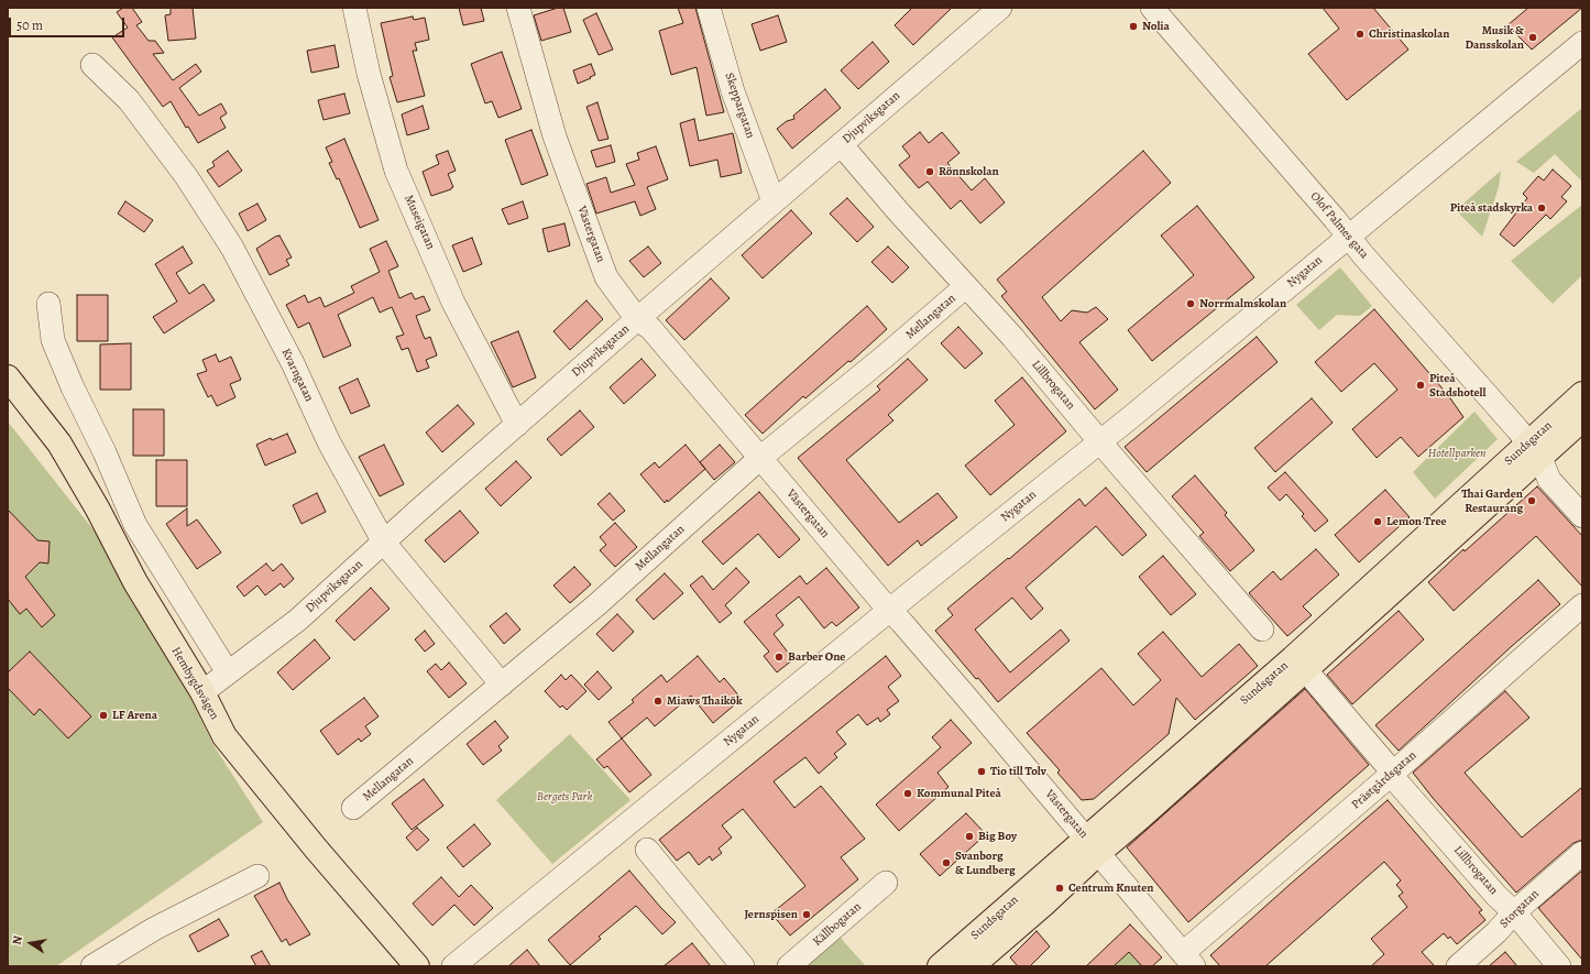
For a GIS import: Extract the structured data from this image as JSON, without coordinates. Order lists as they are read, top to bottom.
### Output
{
  "streets": {
    "main road": ["Sundsgatan", "Hembygdsvägen"],
    "street": [
      "Skeppargatan",
      "Djupviksgatan",
      "Museigatan",
      "Olof Palmes gata",
      "Västergatan",
      "Nygatan",
      "Mellangatan",
      "Kvarngatan",
      "Lillbrogatan",
      "Prästgårdsgatan",
      "Storgatan",
      "Källbogatan"
    ]
  },
  "crossings": [
    ["Skeppargatan", "Djupviksgatan"],
    ["Djupviksgatan", "Museigatan"],
    ["Djupviksgatan", "Västergatan"],
    ["Djupviksgatan", "Kvarngatan"],
    ["Djupviksgatan", "Lillbrogatan"],
    ["Djupviksgatan", "Hembygdsvägen"],
    ["Olof Palmes gata", "Nygatan"],
    ["Olof Palmes gata", "Sundsgatan"],
    ["Västergatan", "Nygatan"],
    ["Västergatan", "Mellangatan"],
    ["Västergatan", "Sundsgatan"],
    ["Västergatan", "Prästgårdsgatan"],
    ["Nygatan", "Lillbrogatan"],
    ["Mellangatan", "Kvarngatan"],
    ["Mellangatan", "Lillbrogatan"],
    ["Lillbrogatan", "Prästgårdsgatan"],
    ["Lillbrogatan", "Storgatan"]
  ],
  "parks": ["Hotellparken", "Bergets Park"],
  "places": [
    "Nolia",
    "Christinaskolan",
    "Musik & Dansskolan",
    "Rönnskolan",
    "Piteå stadskyrka",
    "Norrmalmskolan",
    "Piteå Stadshotell",
    "Thai Garden Restaurang",
    "Lemon Tree",
    "Barber One",
    "Miaws Thaikök",
    "LF Arena",
    "Tio till Tolv",
    "Kommunal Piteå",
    "Big Boy",
    "Svanborg & Lundberg",
    "Centrum Knuten",
    "Jernspisen"
  ],
  "scale_bar": "50 m",
  "north": "left"
}
